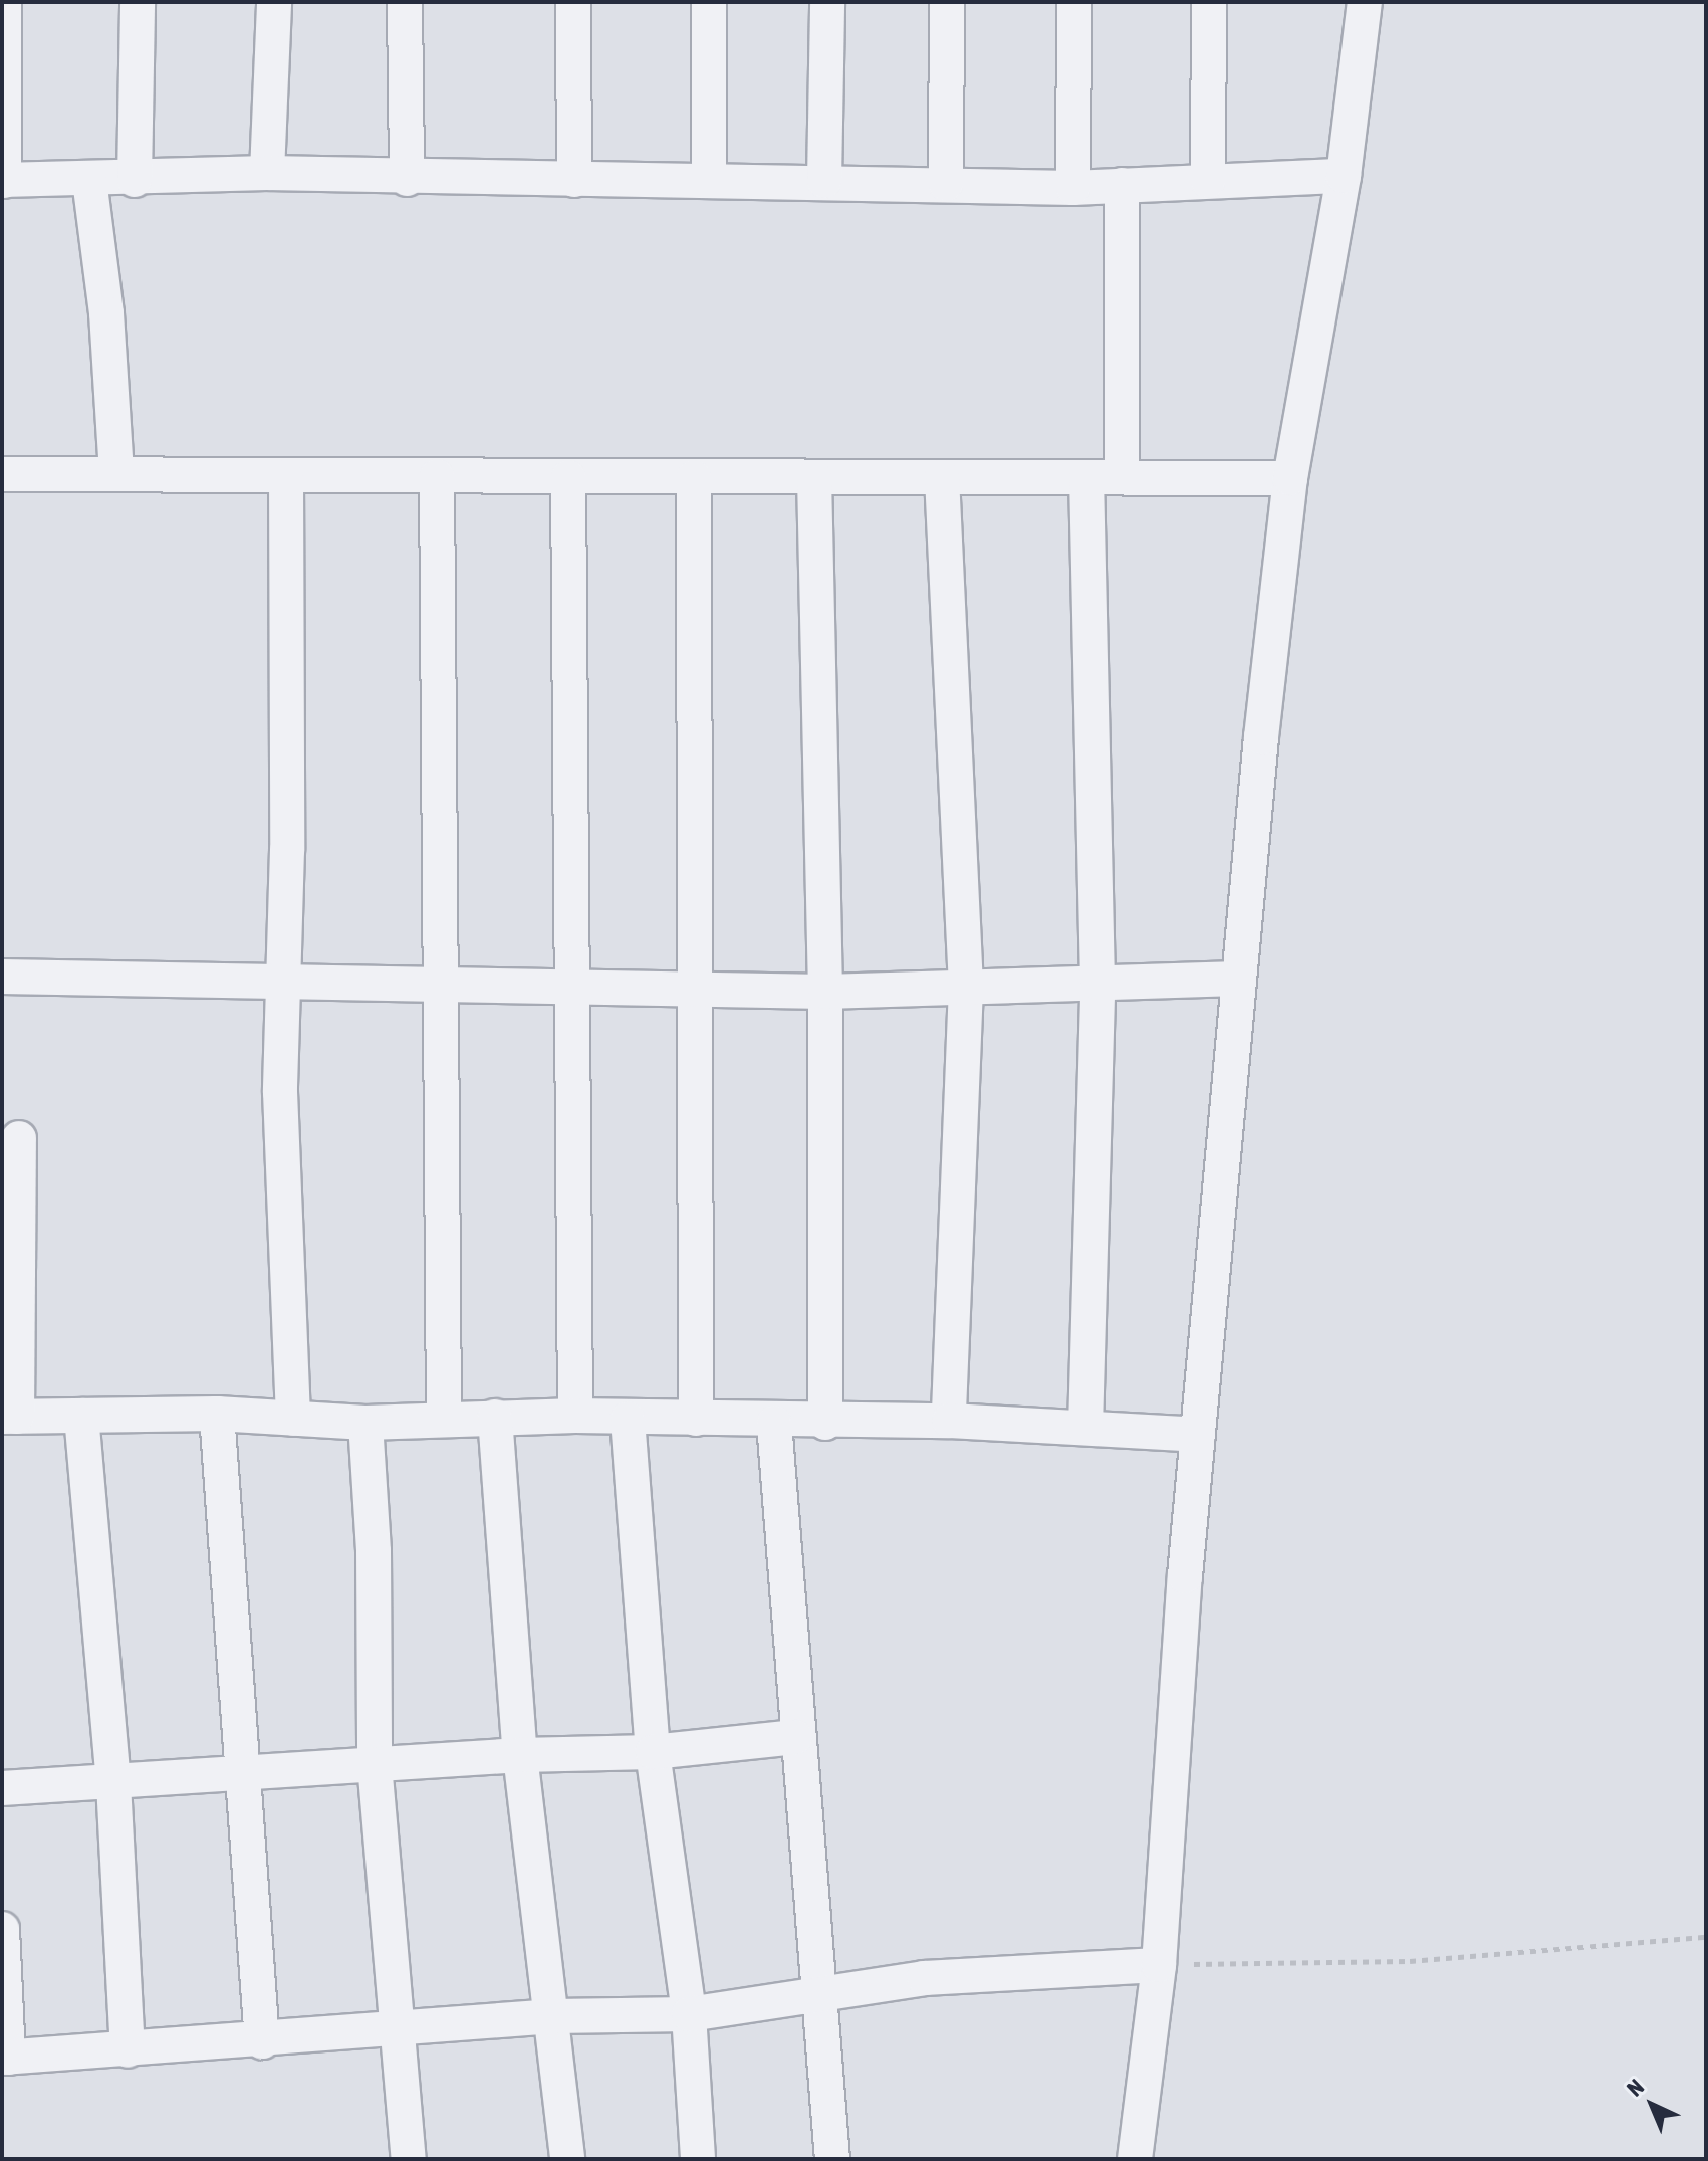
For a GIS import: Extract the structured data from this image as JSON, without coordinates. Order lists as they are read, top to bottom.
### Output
{
  "north": "top left"
}
